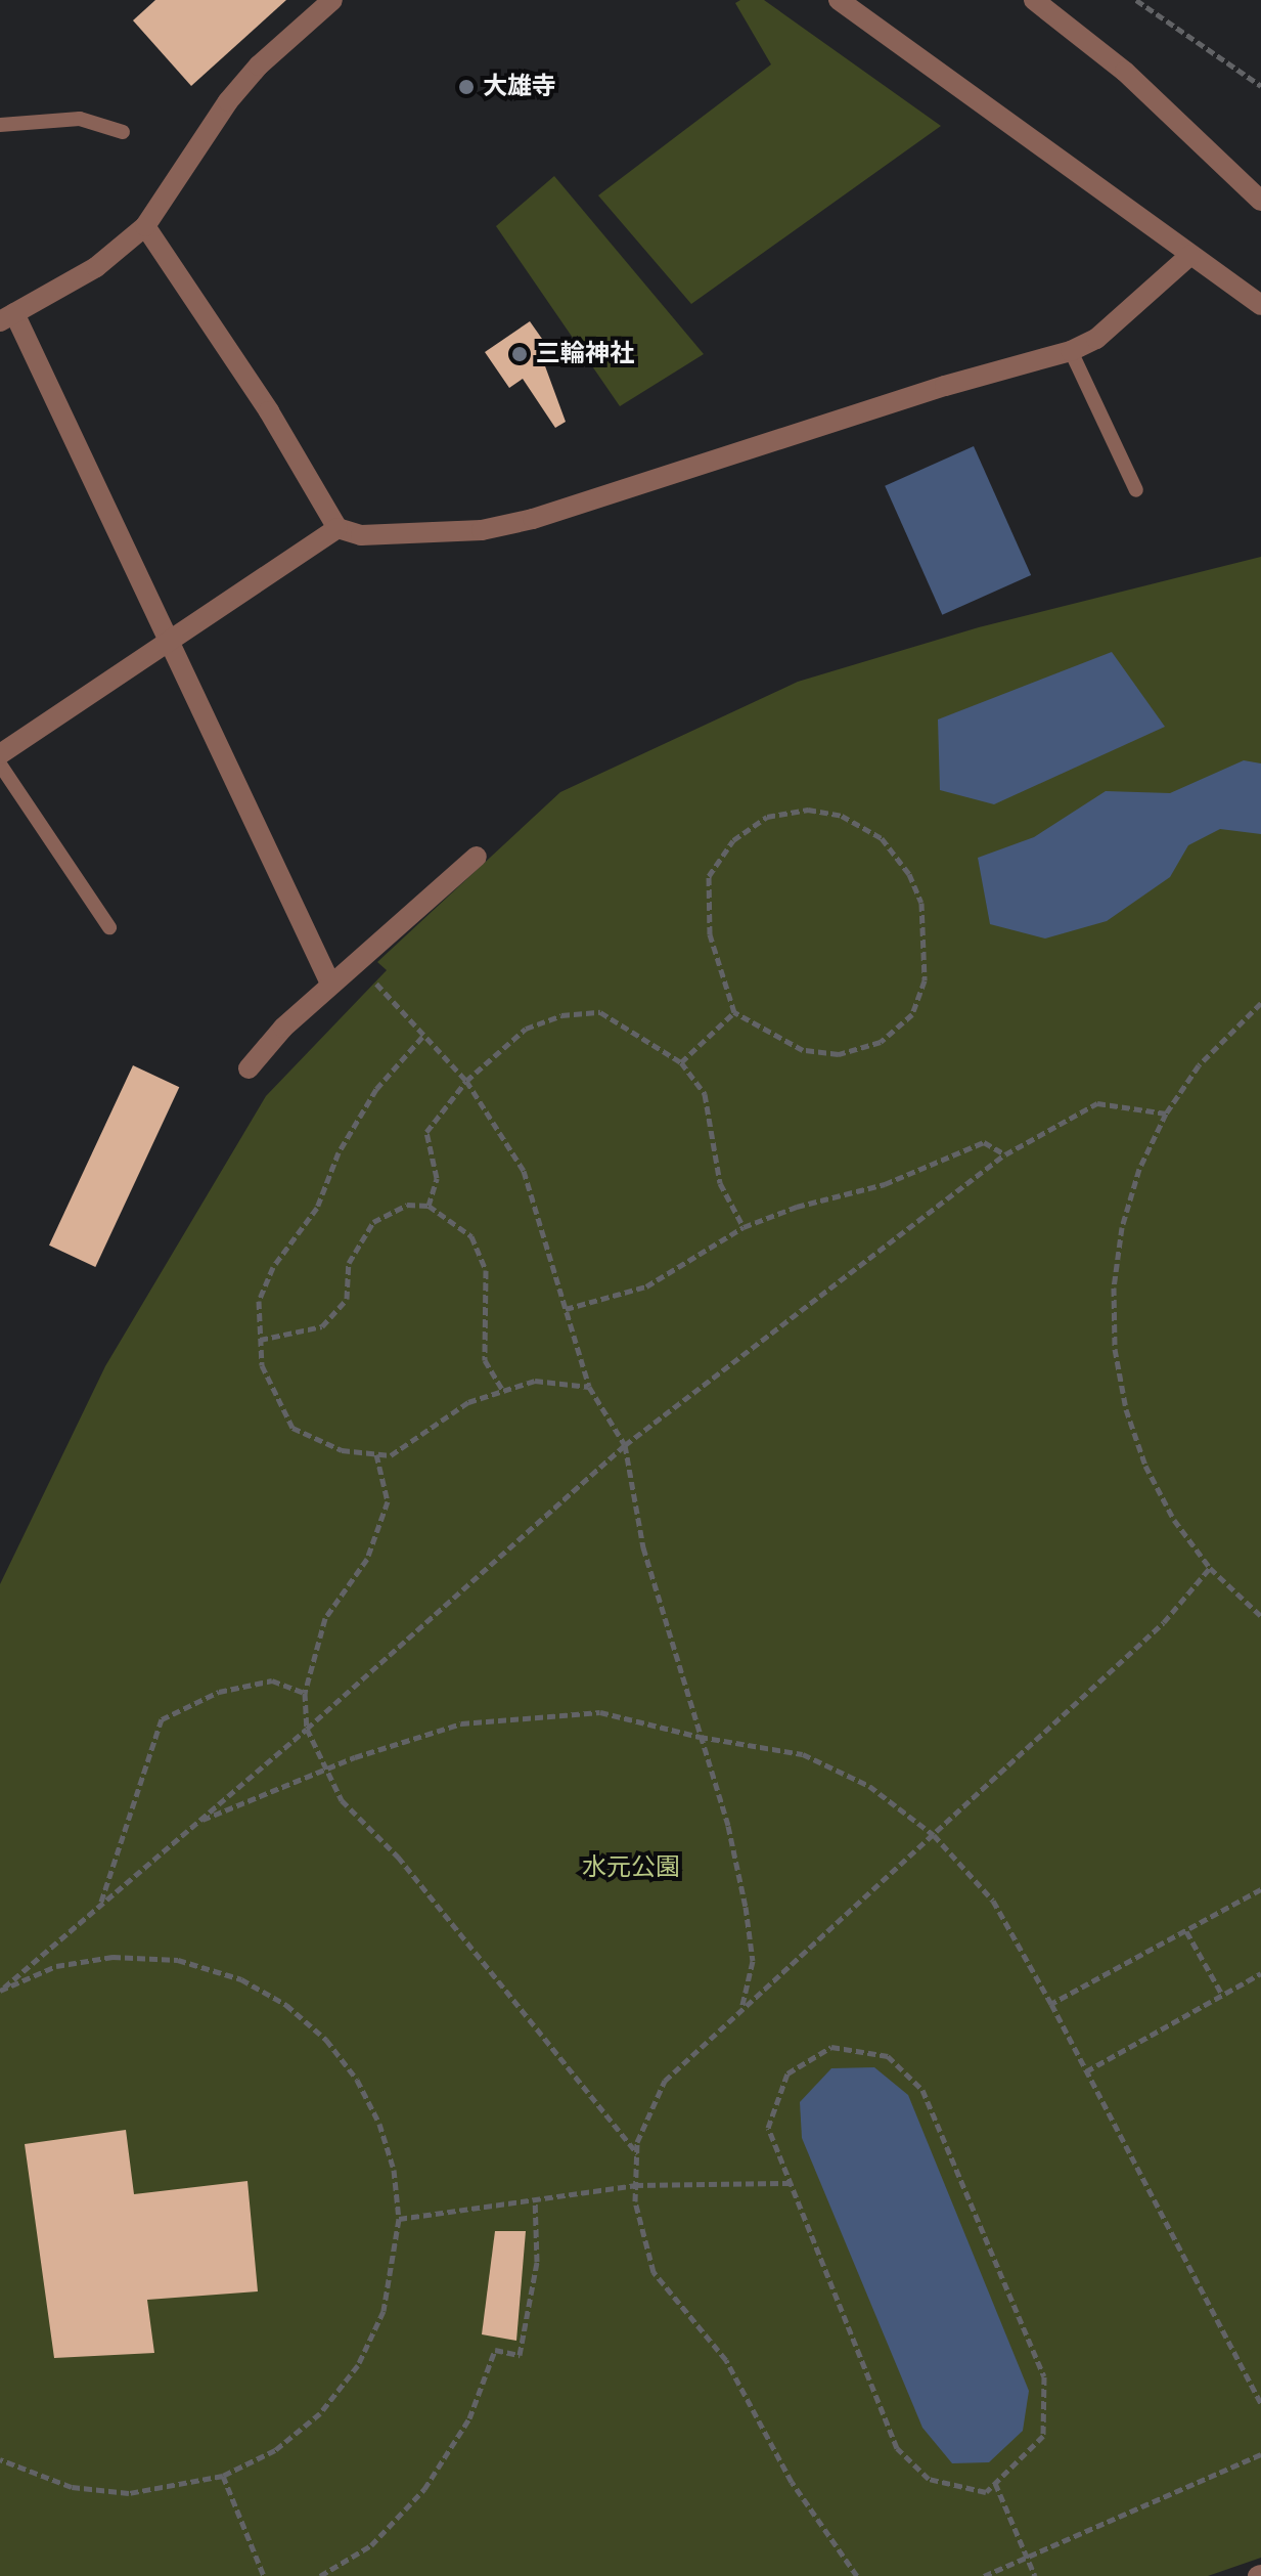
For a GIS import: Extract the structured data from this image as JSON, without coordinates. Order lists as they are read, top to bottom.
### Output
{
  "parks": ["水元公園"],
  "places": ["大雄寺", "三輪神社"]
}
